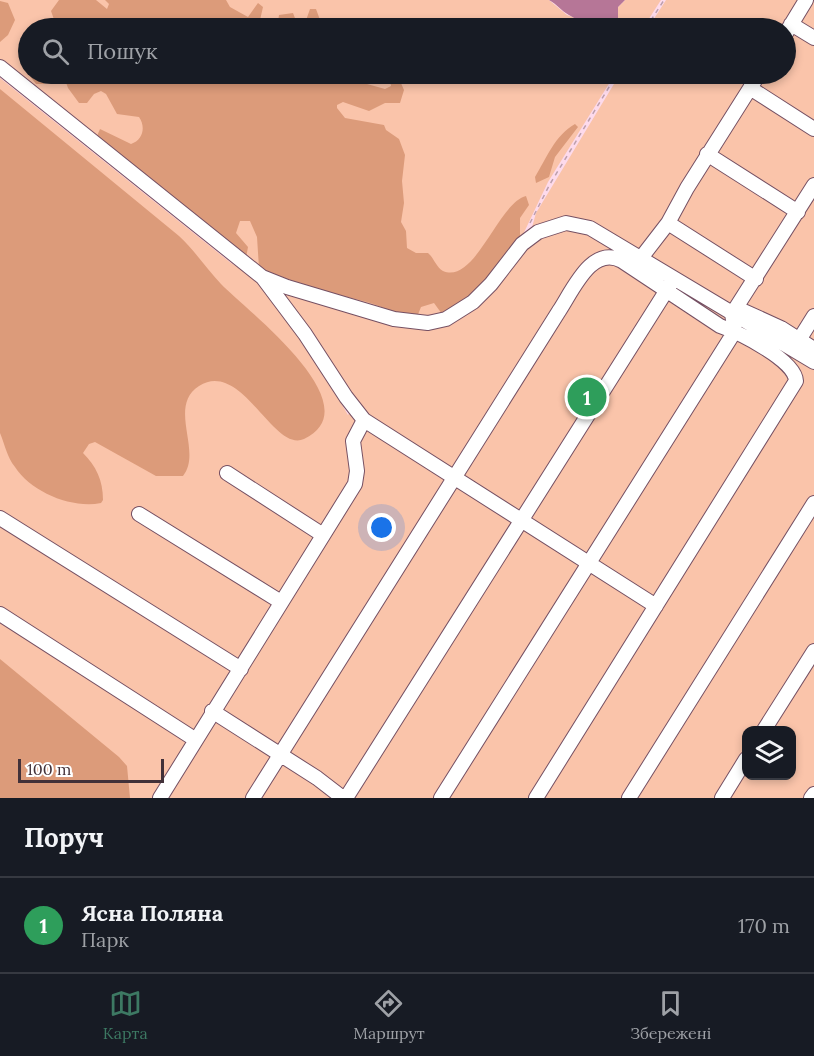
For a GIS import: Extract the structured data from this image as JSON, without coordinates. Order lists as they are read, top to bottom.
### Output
{
  "scale_bar": "100 m",
  "page": {
    "search": "Пошук",
    "pins": "1",
    "scale": "100 m",
    "heading": "Поруч",
    "list": [
      {
        "mark": "1",
        "name": "Ясна Поляна",
        "note": "Парк",
        "value": "170 m"
      }
    ],
    "nav": ["Карта", "Маршрут", "Збережені"]
  }
}
